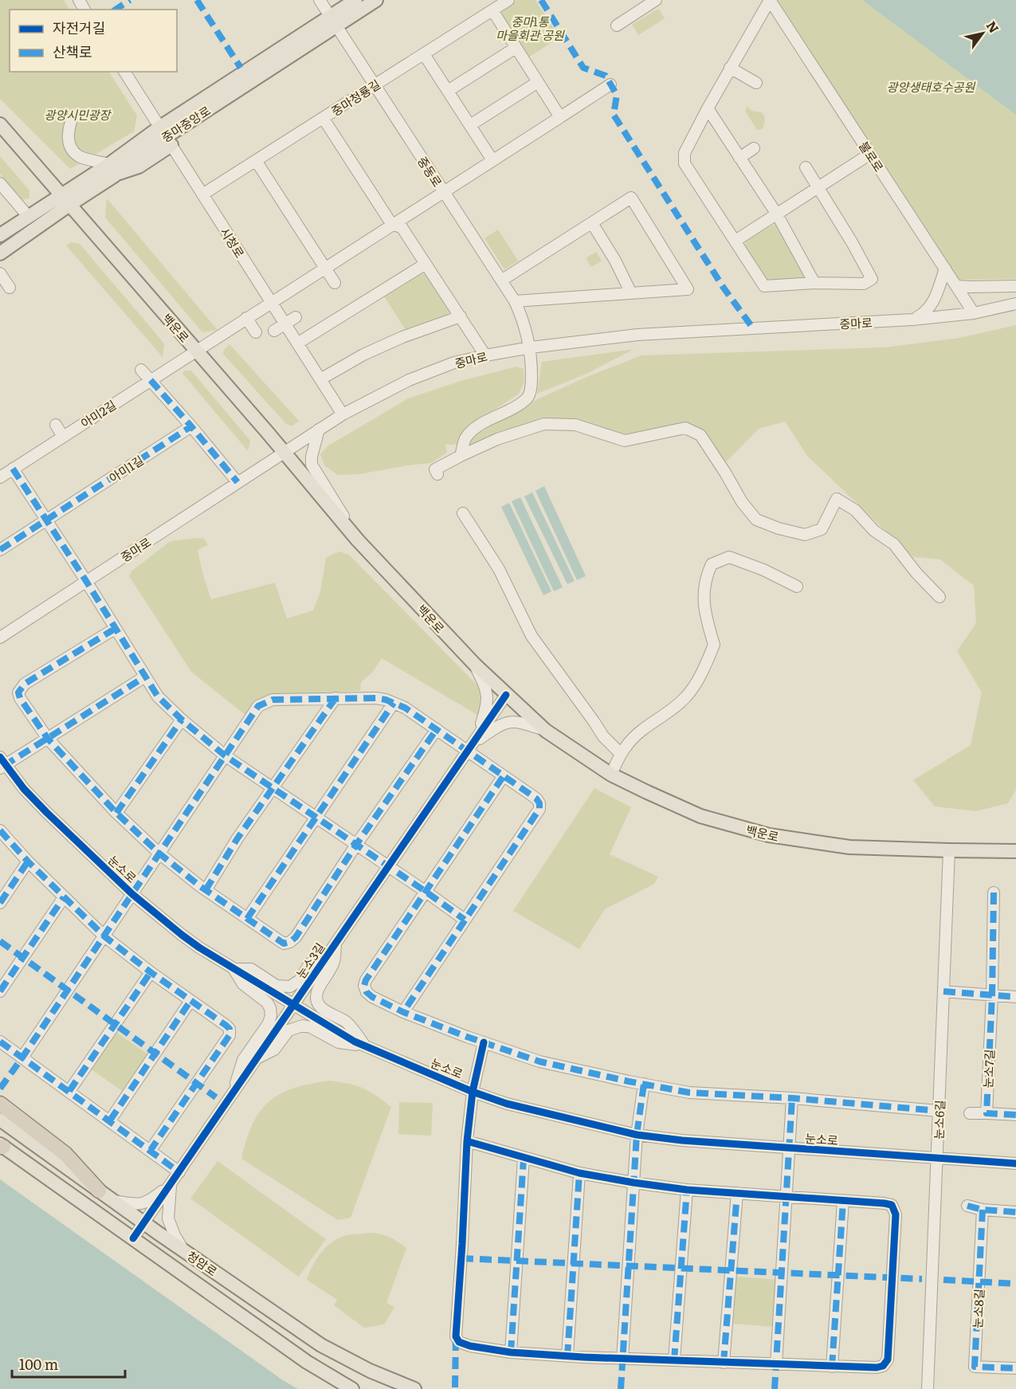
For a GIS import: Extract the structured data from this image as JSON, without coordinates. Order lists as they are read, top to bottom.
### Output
{
  "streets": {
    "main road": ["중마중앙로", "백운로", "청암로"],
    "street": [
      "중마청룡길",
      "불로로",
      "중동로",
      "시청로",
      "중마로",
      "아미2길",
      "아미1길",
      "눈소로",
      "눈소3길",
      "눈소7길",
      "눈소6길",
      "눈소8길"
    ]
  },
  "crossings": [
    ["중마청룡길", "중동로"],
    ["중마청룡길", "시청로"],
    ["중마중앙로", "중동로"],
    ["중마중앙로", "시청로"],
    ["중마중앙로", "백운로"],
    ["불로로", "중마로"],
    ["중동로", "중마로"],
    ["중동로", "아미2길"],
    ["시청로", "중마로"],
    ["시청로", "아미2길"],
    ["중마로", "백운로"],
    ["백운로", "아미2길"],
    ["백운로", "눈소3길"],
    ["백운로", "눈소6길"],
    ["눈소로", "눈소3길"],
    ["눈소로", "눈소6길"],
    ["눈소3길", "청암로"]
  ],
  "parks": ["중마1통 마을회관 공원", "광양생태호수공원", "광양시민광장"],
  "legend": ["자전거길", "산책로"],
  "scale_bar": "100 m",
  "north": "top right"
}
